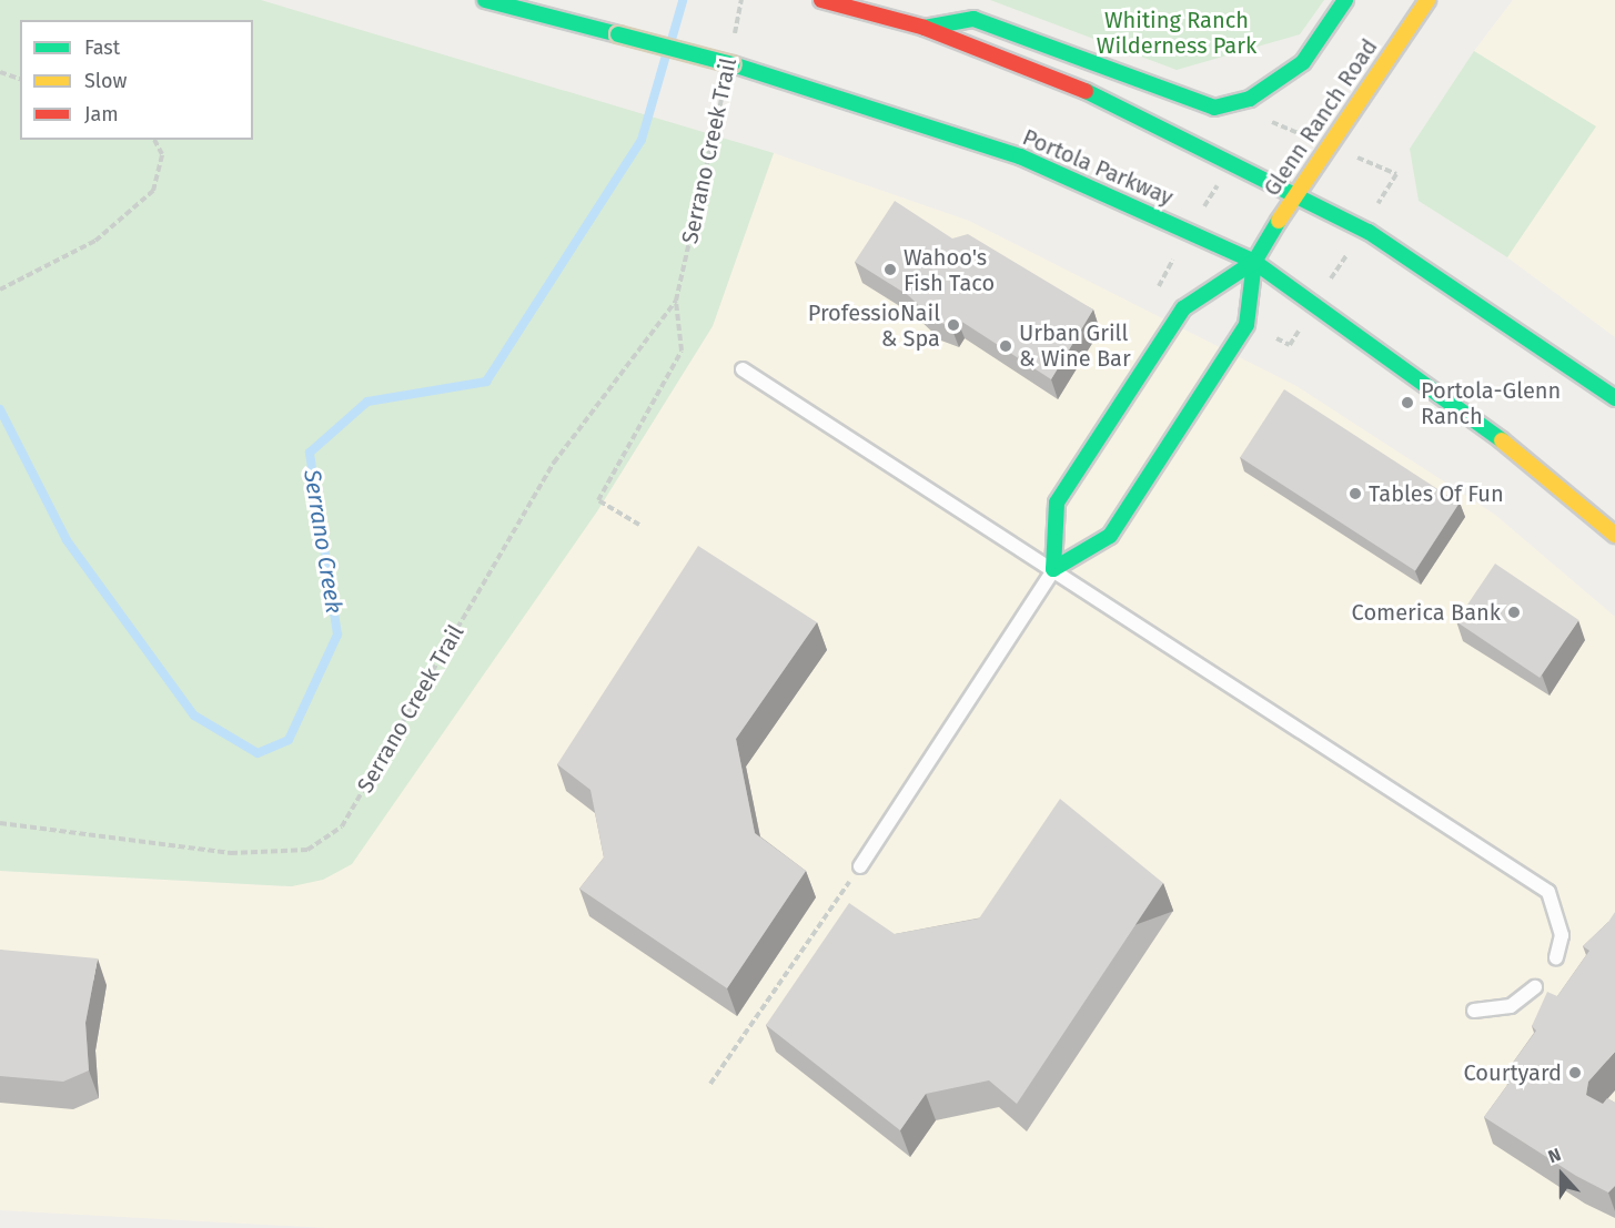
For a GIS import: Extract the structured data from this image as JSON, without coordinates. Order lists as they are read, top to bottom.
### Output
{
  "streets": {
    "main road": ["Glenn Ranch Road", "Portola Parkway"],
    "path": ["Serrano Creek Trail"]
  },
  "crossings": [
    ["Glenn Ranch Road", "Portola Parkway"]
  ],
  "water": ["Serrano Creek"],
  "parks": ["Whiting Ranch Wilderness Park"],
  "places": [
    "Wahoo's Fish Taco",
    "ProfessioNail & Spa",
    "Urban Grill & Wine Bar",
    "Portola-Glenn Ranch",
    "Tables Of Fun",
    "Comerica Bank",
    "Courtyard"
  ],
  "legend": ["Fast", "Slow", "Jam"],
  "north": "top"
}
